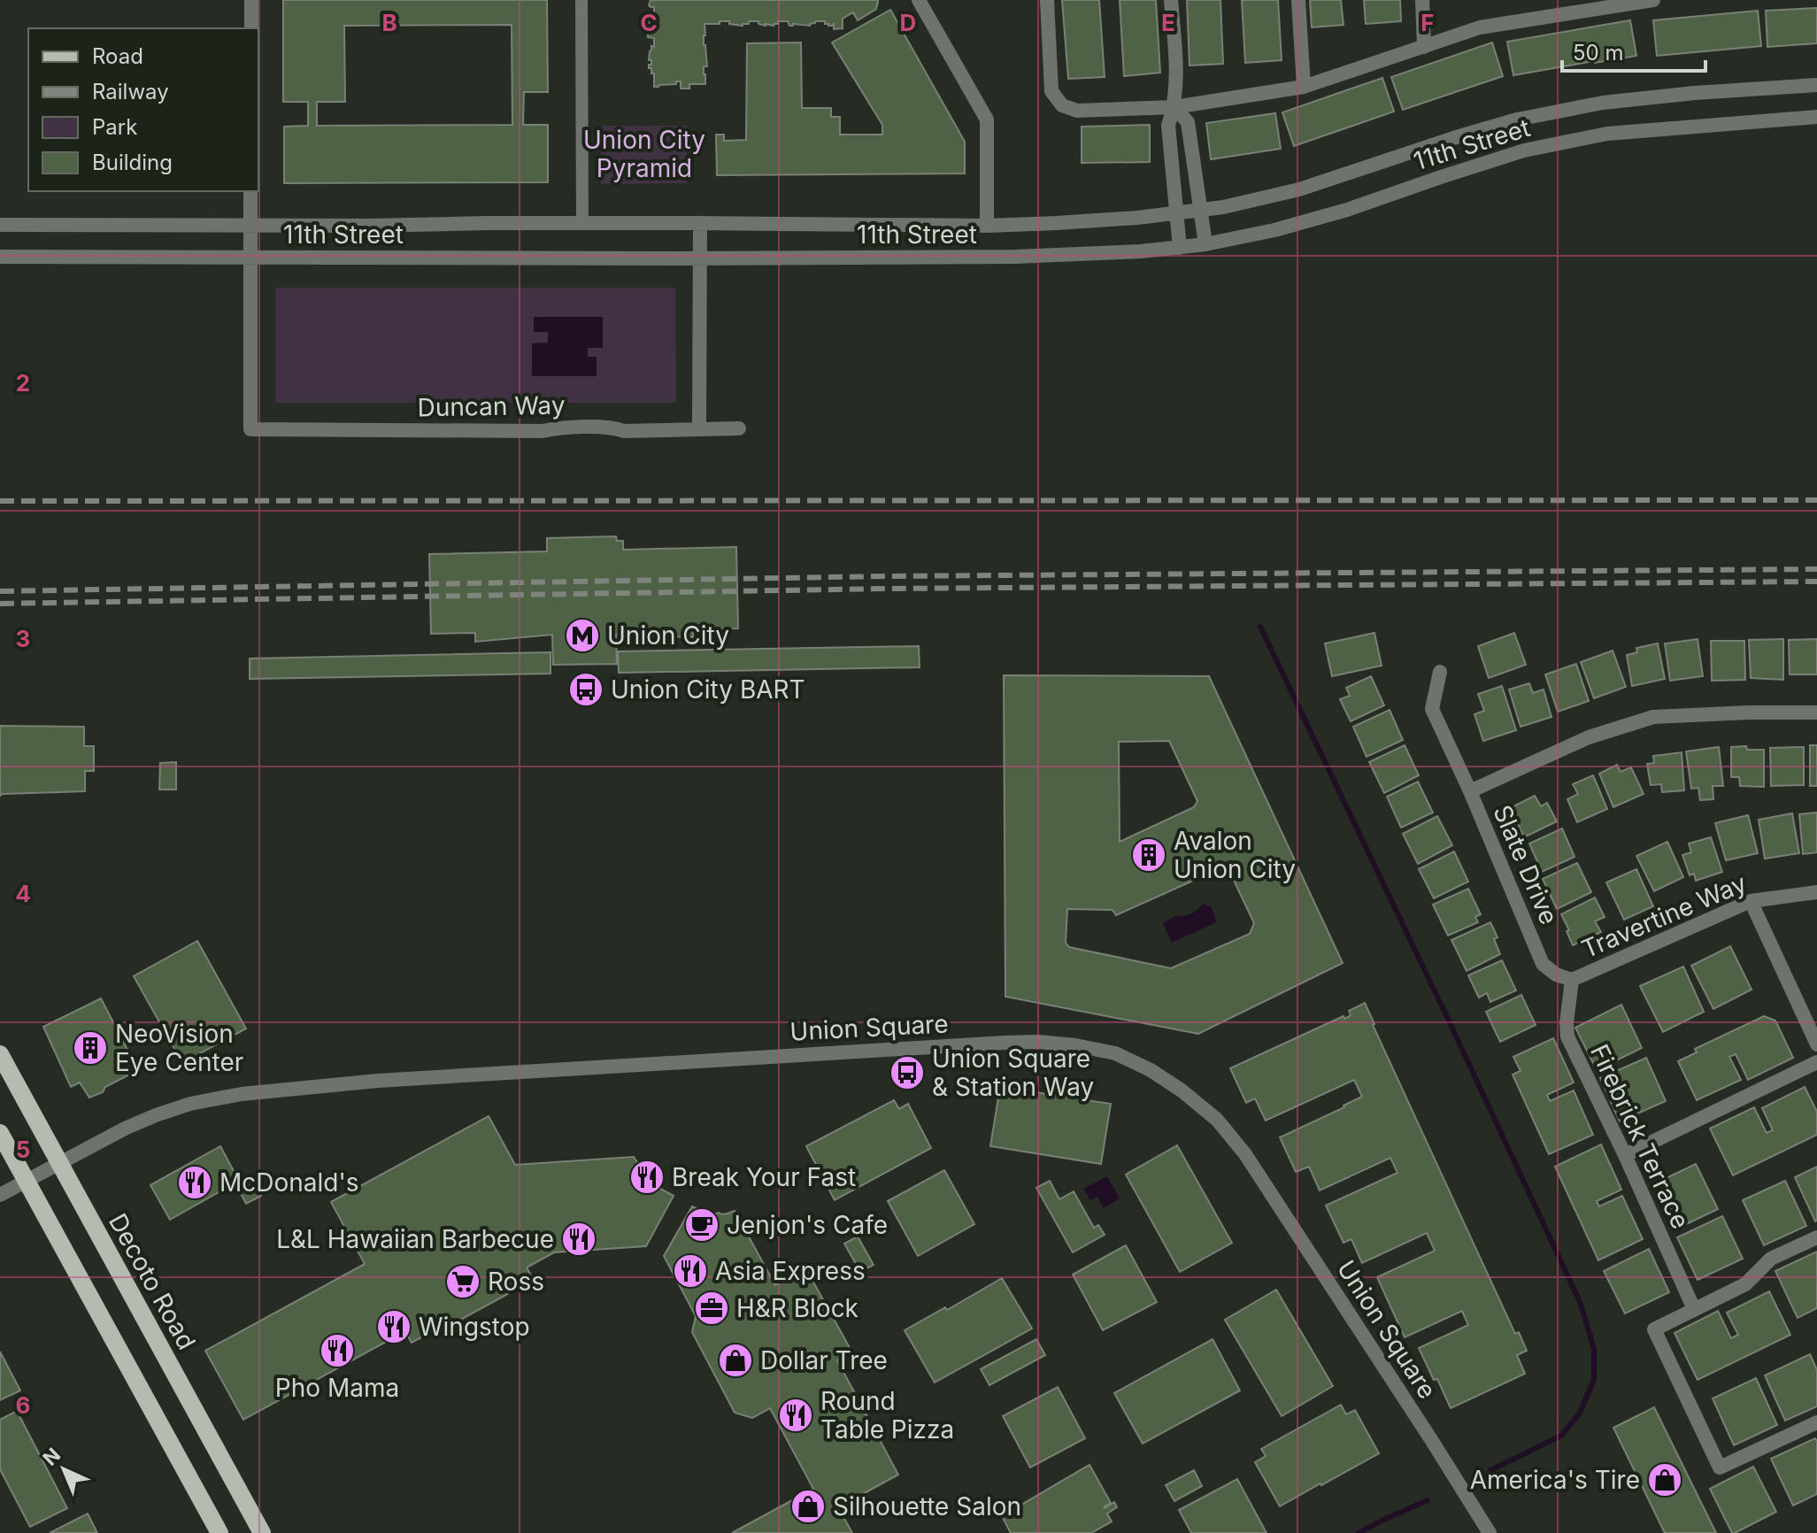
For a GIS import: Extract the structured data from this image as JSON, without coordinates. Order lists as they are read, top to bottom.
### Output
{
  "streets": {
    "main road": ["Decoto Road"],
    "street": [
      "11th Street",
      "Duncan Way",
      "Slate Drive",
      "Travertine Way",
      "Union Square",
      "Firebrick Terrace"
    ]
  },
  "crossings": [
    ["11th Street", "Duncan Way"],
    ["Slate Drive", "Travertine Way"],
    ["Slate Drive", "Firebrick Terrace"],
    ["Travertine Way", "Firebrick Terrace"],
    ["Union Square", "Decoto Road"]
  ],
  "parks": ["Union City Pyramid"],
  "places": {
    "metro station": ["Union City"],
    "bus stop": ["Union City BART", "Union Square & Station Way"],
    "building": ["Avalon Union City", "NeoVision Eye Center"],
    "restaurant": [
      "Break Your Fast",
      "McDonald's",
      "L&L Hawaiian Barbecue",
      "Asia Express",
      "Wingstop",
      "Pho Mama",
      "Round Table Pizza"
    ],
    "cafe": ["Jenjon's Cafe"],
    "supermarket": ["Ross"],
    "office": ["H&R Block"],
    "shop": ["Dollar Tree", "America's Tire", "Silhouette Salon"]
  },
  "legend": [
    "Road",
    "Railway",
    "Park",
    "Building"
  ],
  "scale_bar": "50 m",
  "north": "top left",
  "grid": {
    "columns": [
      "B",
      "C",
      "D",
      "E",
      "F"
    ],
    "rows": [
      "2",
      "3",
      "4",
      "5",
      "6"
    ]
  }
}
